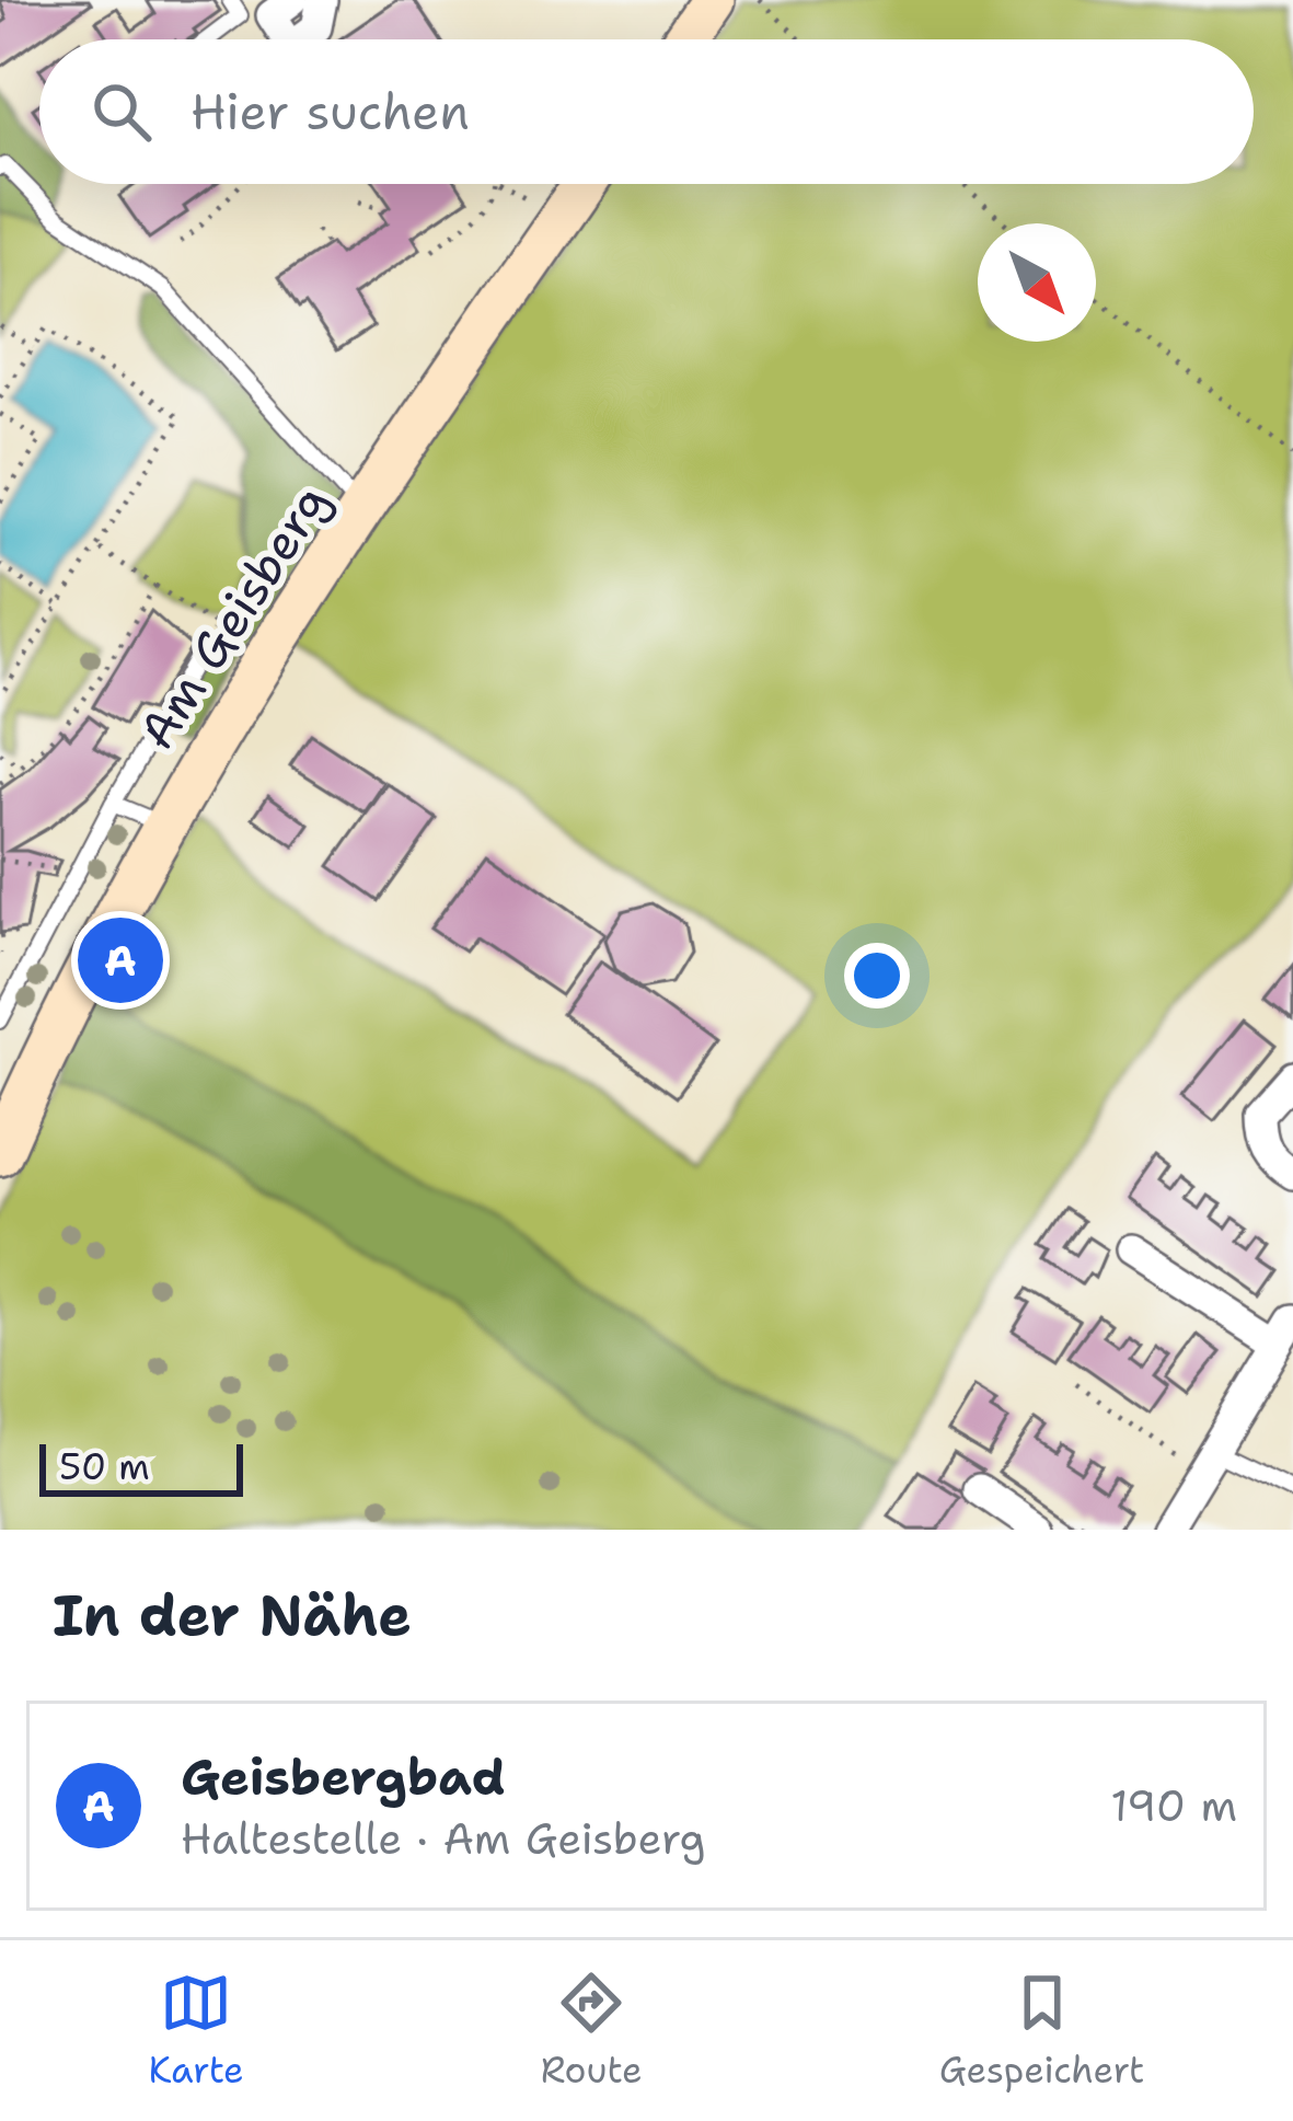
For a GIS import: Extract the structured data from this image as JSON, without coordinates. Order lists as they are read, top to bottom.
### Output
{
  "streets": {
    "street": ["Am Geisberg"]
  },
  "scale_bar": "50 m",
  "north": "bottom right",
  "page": {
    "search": "Hier suchen",
    "pins": "A",
    "scale": "50 m",
    "heading": "In der Nähe",
    "list": [
      {
        "mark": "A",
        "name": "Geisbergbad",
        "note": "Haltestelle · Am Geisberg",
        "value": "190 m"
      }
    ],
    "nav": ["Karte", "Route", "Gespeichert"]
  }
}
